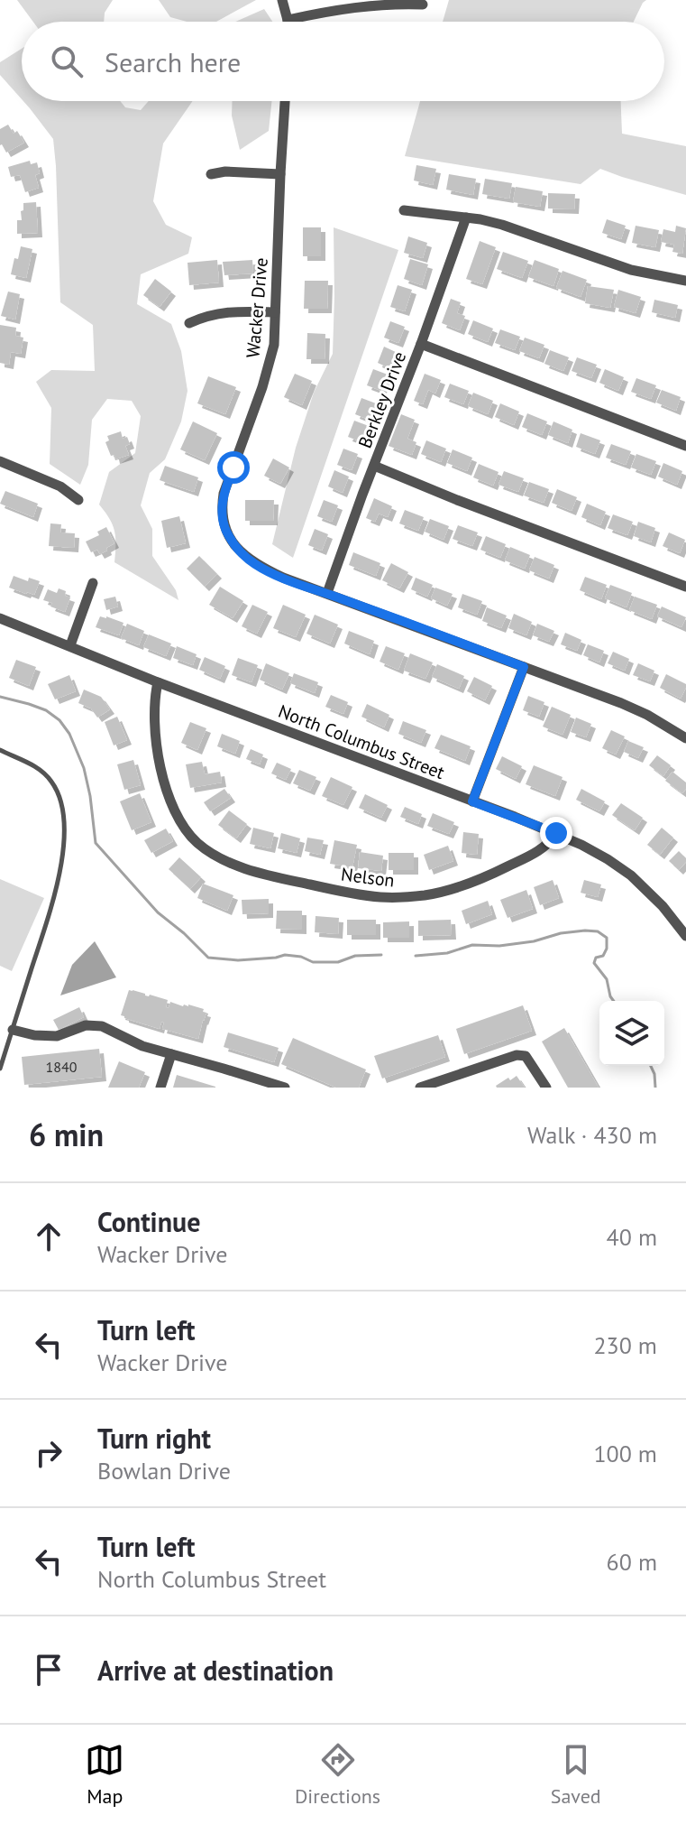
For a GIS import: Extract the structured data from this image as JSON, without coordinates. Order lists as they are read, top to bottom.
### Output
{
  "streets": {
    "street": [
      "Wacker Drive",
      "Berkley Drive",
      "North Columbus Street",
      "Nelson"
    ]
  },
  "crossings": [
    ["Wacker Drive", "Berkley Drive"],
    ["North Columbus Street", "Nelson"]
  ],
  "house_numbers": ["1840"],
  "page": {
    "search": "Search here",
    "heading": ["6 min", "Walk · 430 m"],
    "list": [
      ["Continue", "Wacker Drive", "40 m"],
      ["Turn left", "Wacker Drive", "230 m"],
      ["Turn right", "Bowlan Drive", "100 m"],
      ["Turn left", "North Columbus Street", "60 m"],
      "Arrive at destination"
    ],
    "nav": ["Map", "Directions", "Saved"]
  }
}
